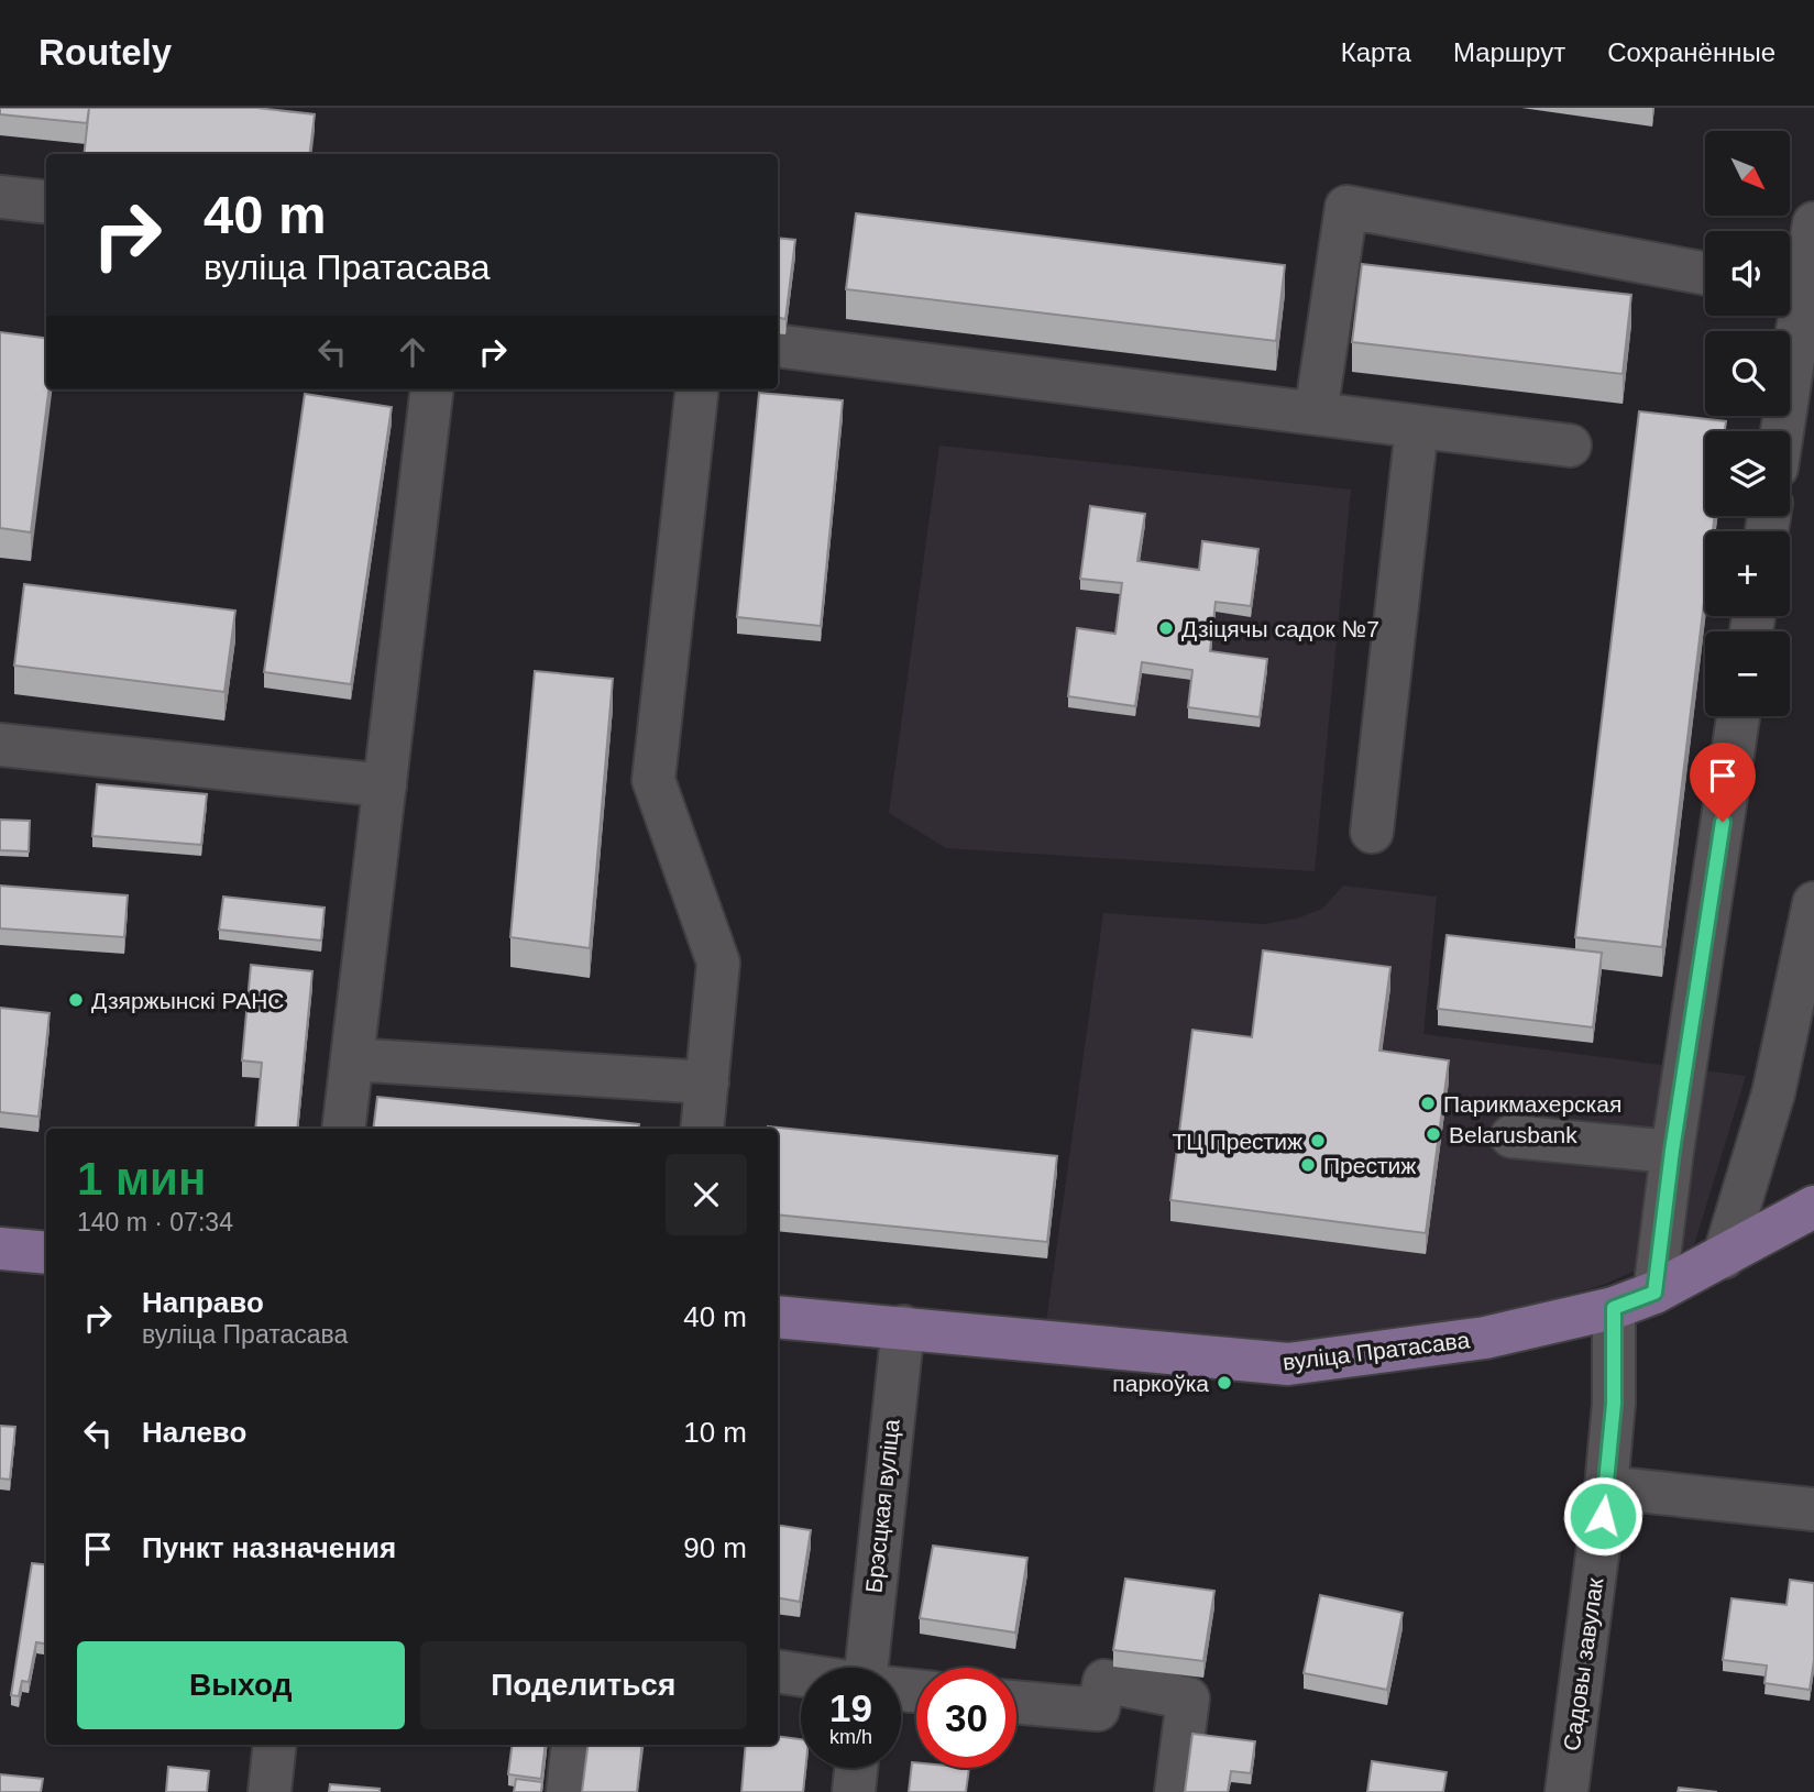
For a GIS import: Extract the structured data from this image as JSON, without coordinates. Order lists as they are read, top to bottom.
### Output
{
  "streets": {
    "main road": ["вуліца Пратасава"],
    "street": ["Брэсцкая вуліца", "Садовы завулак"]
  },
  "crossings": [
    ["вуліца Пратасава", "Брэсцкая вуліца"],
    ["вуліца Пратасава", "Садовы завулак"]
  ],
  "places": [
    "Дзіцячы садок №7",
    "Дзяржынскі РАНС",
    "Парикмахерская",
    "Belarusbank",
    "ТЦ Престиж",
    "Престиж",
    "паркоўка"
  ],
  "north": "bottom right",
  "page": {
    "header": "Routely",
    "nav": ["Карта", "Маршрут", "Сохранённые"],
    "map_buttons": ["+", "−"],
    "turn": ["40 m", "вуліца Пратасава"],
    "heading": ["1 мин", "140 m · 07:34"],
    "list": [
      {
        "name": "Направо",
        "note": "вуліца Пратасава",
        "value": "40 m"
      },
      {
        "name": "Налево",
        "value": "10 m"
      },
      {
        "name": "Пункт назначения",
        "value": "90 m"
      }
    ],
    "buttons": ["Выход", "Поделиться"],
    "speed": "19 km/h",
    "limit": "30"
  }
}
